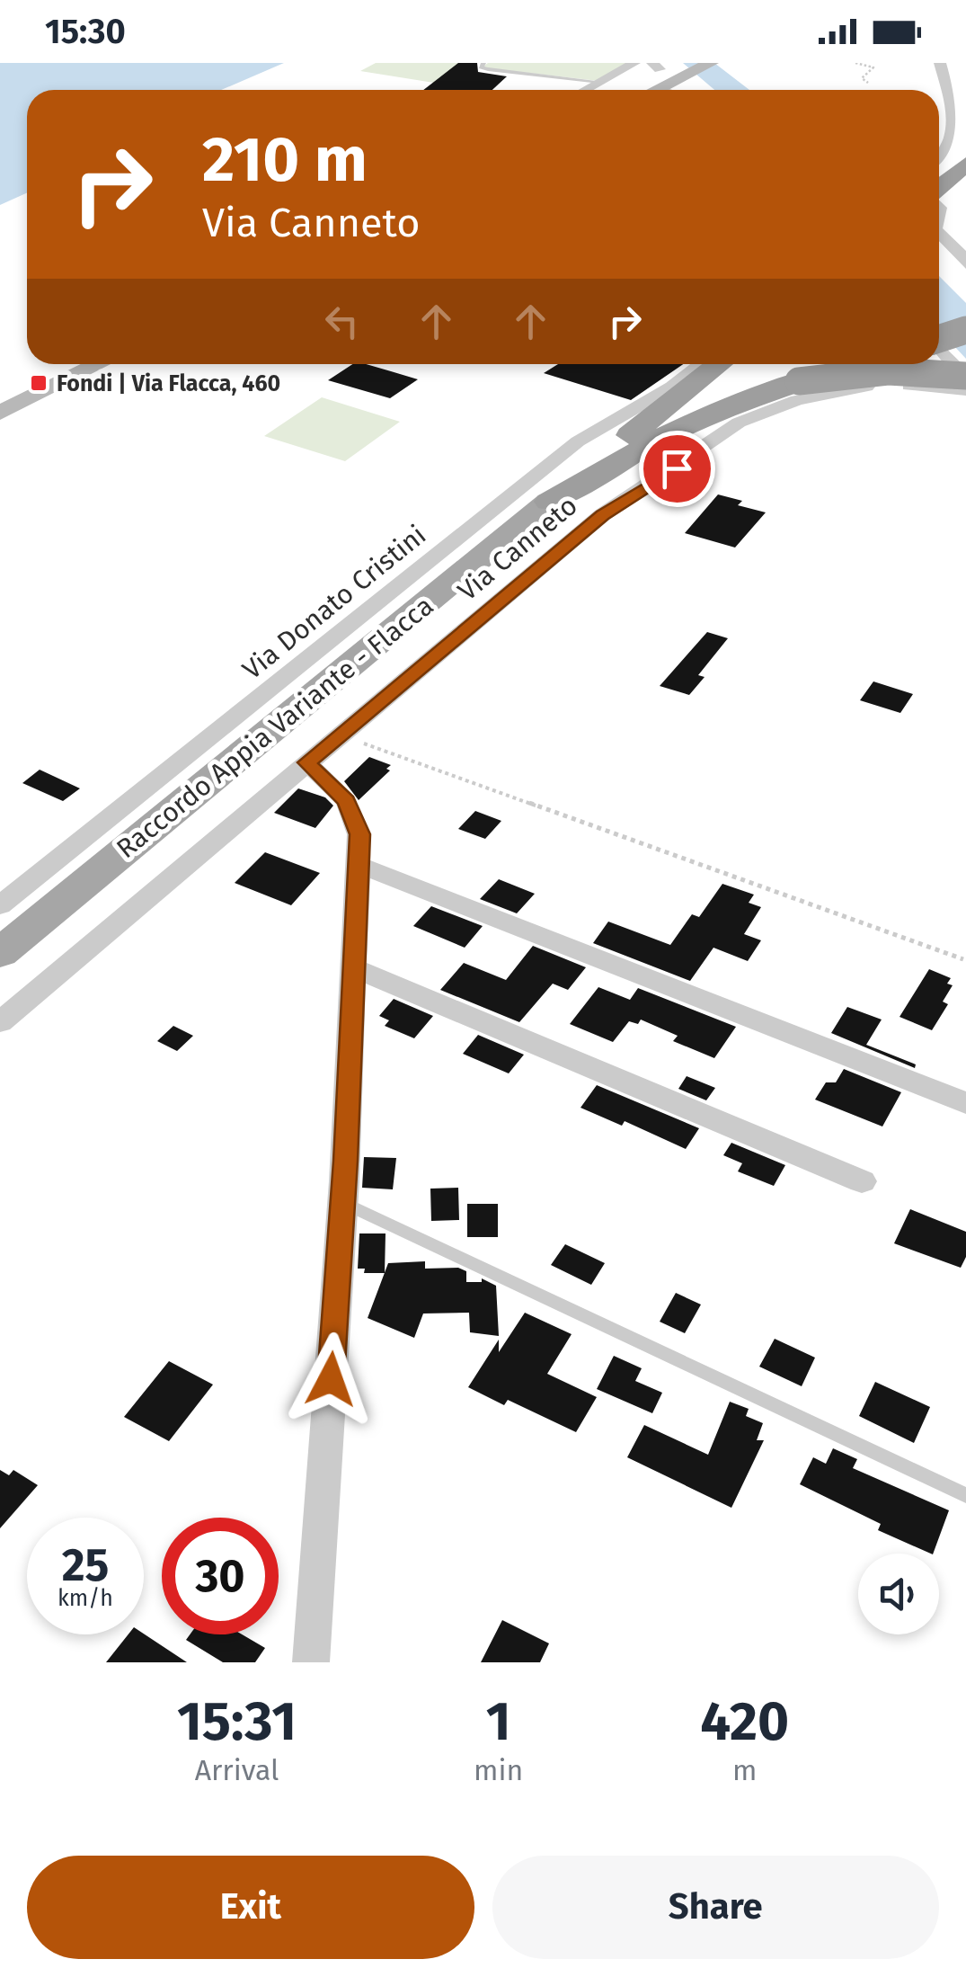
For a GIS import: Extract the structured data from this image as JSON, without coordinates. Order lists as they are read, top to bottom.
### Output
{
  "streets": {
    "main road": ["Raccordo Appia Variante - Flacca"],
    "street": ["Via Canneto", "Via Donato Cristini"]
  },
  "places": {
    "transit": ["Fondi | Via Flacca, 460"]
  },
  "page": {
    "status": "15:30",
    "turn": ["210 m", "Via Canneto"],
    "speed": "25 km/h",
    "limit": "30",
    "eta": [
      "15:31",
      "Arrival",
      "1",
      "min",
      "420",
      "m"
    ],
    "buttons": ["Exit", "Share"]
  }
}
